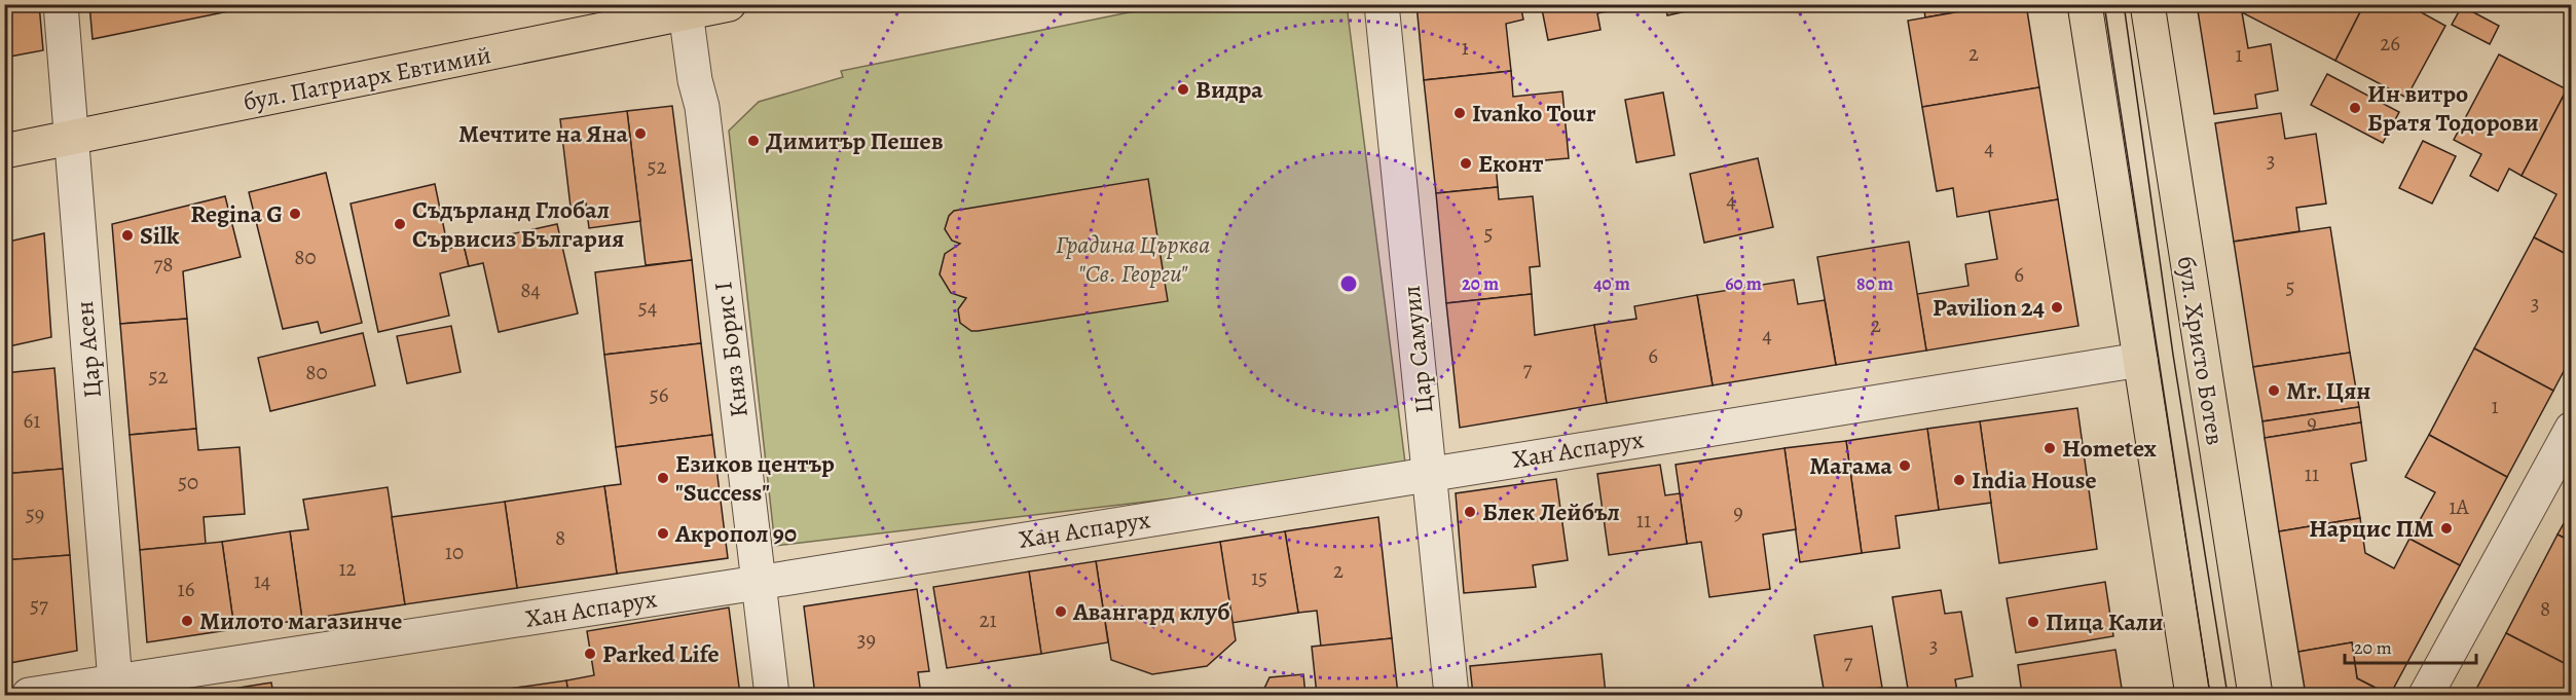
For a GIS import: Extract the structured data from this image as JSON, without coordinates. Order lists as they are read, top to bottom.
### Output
{
  "streets": {
    "main road": ["бул. Патриарх Евтимий", "бул. Христо Ботев"],
    "street": [
      "Цар Асен",
      "Княз Борис I",
      "Цар Самуил",
      "Хан Аспарух"
    ]
  },
  "crossings": [
    ["бул. Патриарх Евтимий", "Цар Асен"],
    ["бул. Патриарх Евтимий", "Княз Борис I"],
    ["Цар Асен", "Хан Аспарух"],
    ["Княз Борис I", "Хан Аспарух"],
    ["Цар Самуил", "Хан Аспарух"]
  ],
  "parks": ["Градина Църква \"Св. Георги\""],
  "places": [
    "Видра",
    "Ин витро Братя Тодорови",
    "Ivanko Tour",
    "Мечтите на Яна",
    "Димитър Пешев",
    "Еконт",
    "Regina G",
    "Съдърланд Глобал Сървисиз България",
    "Silk",
    "Pavilion 24",
    "Mr. Цян",
    "Hometex",
    "Магама",
    "Езиков център \"Success\"",
    "India House",
    "Блек Лейбъл",
    "Нарцис ПМ",
    "Акропол 90",
    "Авангард клуб",
    "Милото магазинче",
    "Пица Кали",
    "Parked Life"
  ],
  "house_numbers": [
    "26",
    "1",
    "2",
    "1",
    "4",
    "3",
    "52",
    "4",
    "5",
    "80",
    "78",
    "6",
    "5",
    "84",
    "3",
    "54",
    "2",
    "4",
    "6",
    "7",
    "80",
    "52",
    "56",
    "1",
    "61",
    "9",
    "11",
    "50",
    "1А",
    "9",
    "59",
    "11",
    "8",
    "10",
    "12",
    "2",
    "15",
    "14",
    "16",
    "57",
    "8",
    "21",
    "39",
    "3",
    "7"
  ],
  "scale_bar": "20 m",
  "rings": [
    "20 m",
    "40 m",
    "60 m",
    "80 m"
  ]
}
